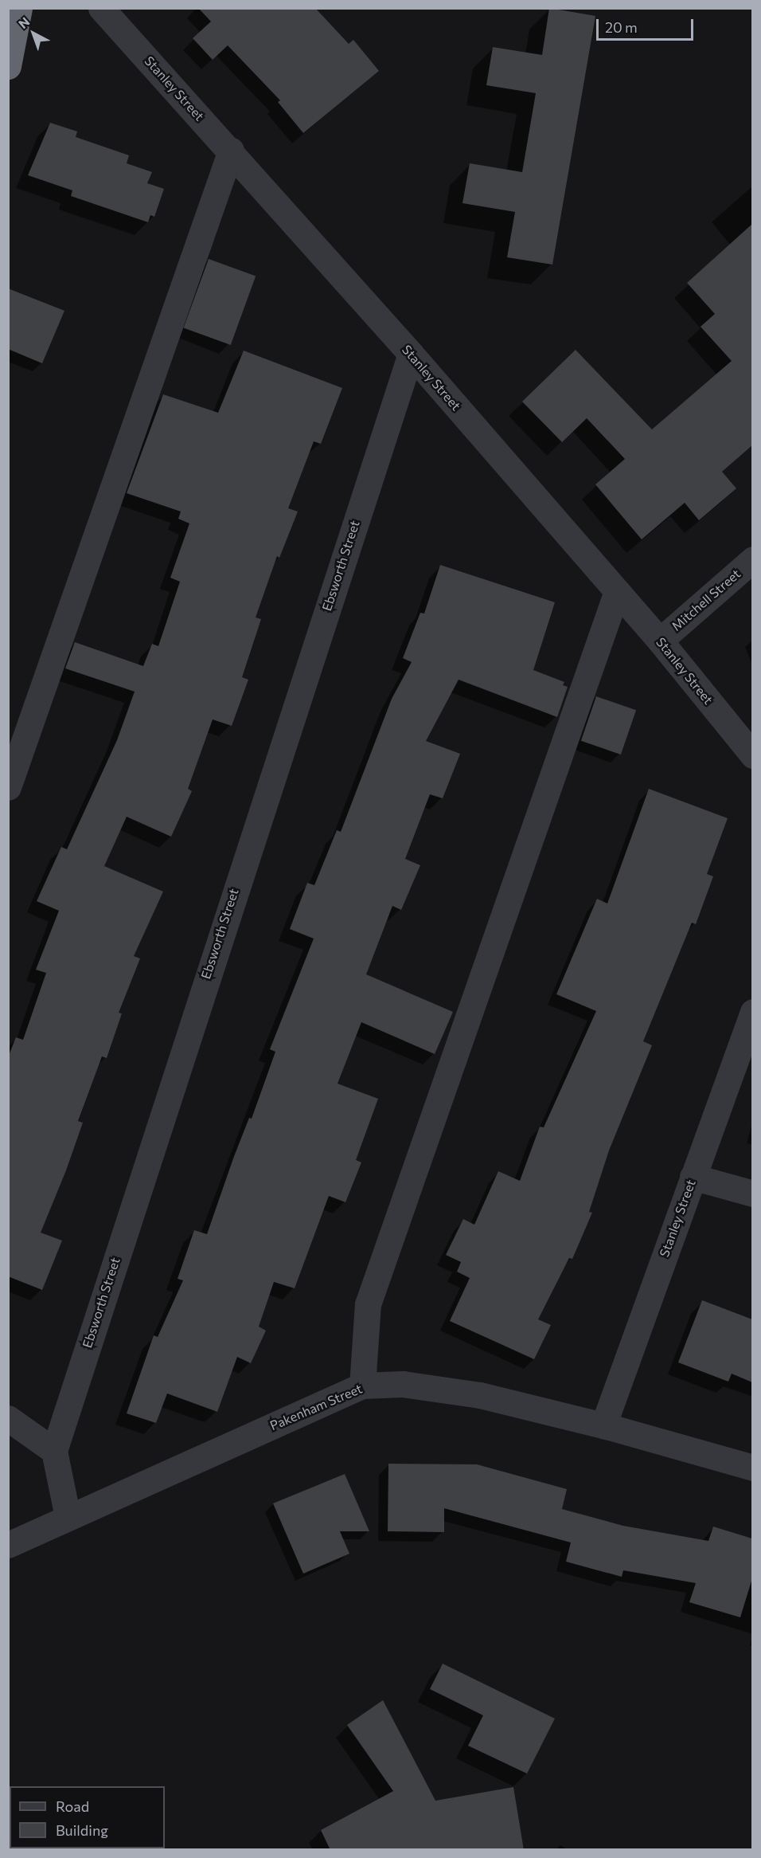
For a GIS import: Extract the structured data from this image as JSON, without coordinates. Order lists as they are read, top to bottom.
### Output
{
  "streets": {
    "street": [
      "Stanley Street",
      "Ebsworth Street",
      "Mitchell Street",
      "Pakenham Street"
    ]
  },
  "crossings": [
    ["Stanley Street", "Ebsworth Street"],
    ["Stanley Street", "Mitchell Street"],
    ["Stanley Street", "Pakenham Street"],
    ["Ebsworth Street", "Pakenham Street"]
  ],
  "legend": ["Road", "Building"],
  "scale_bar": "20 m",
  "north": "top left"
}
